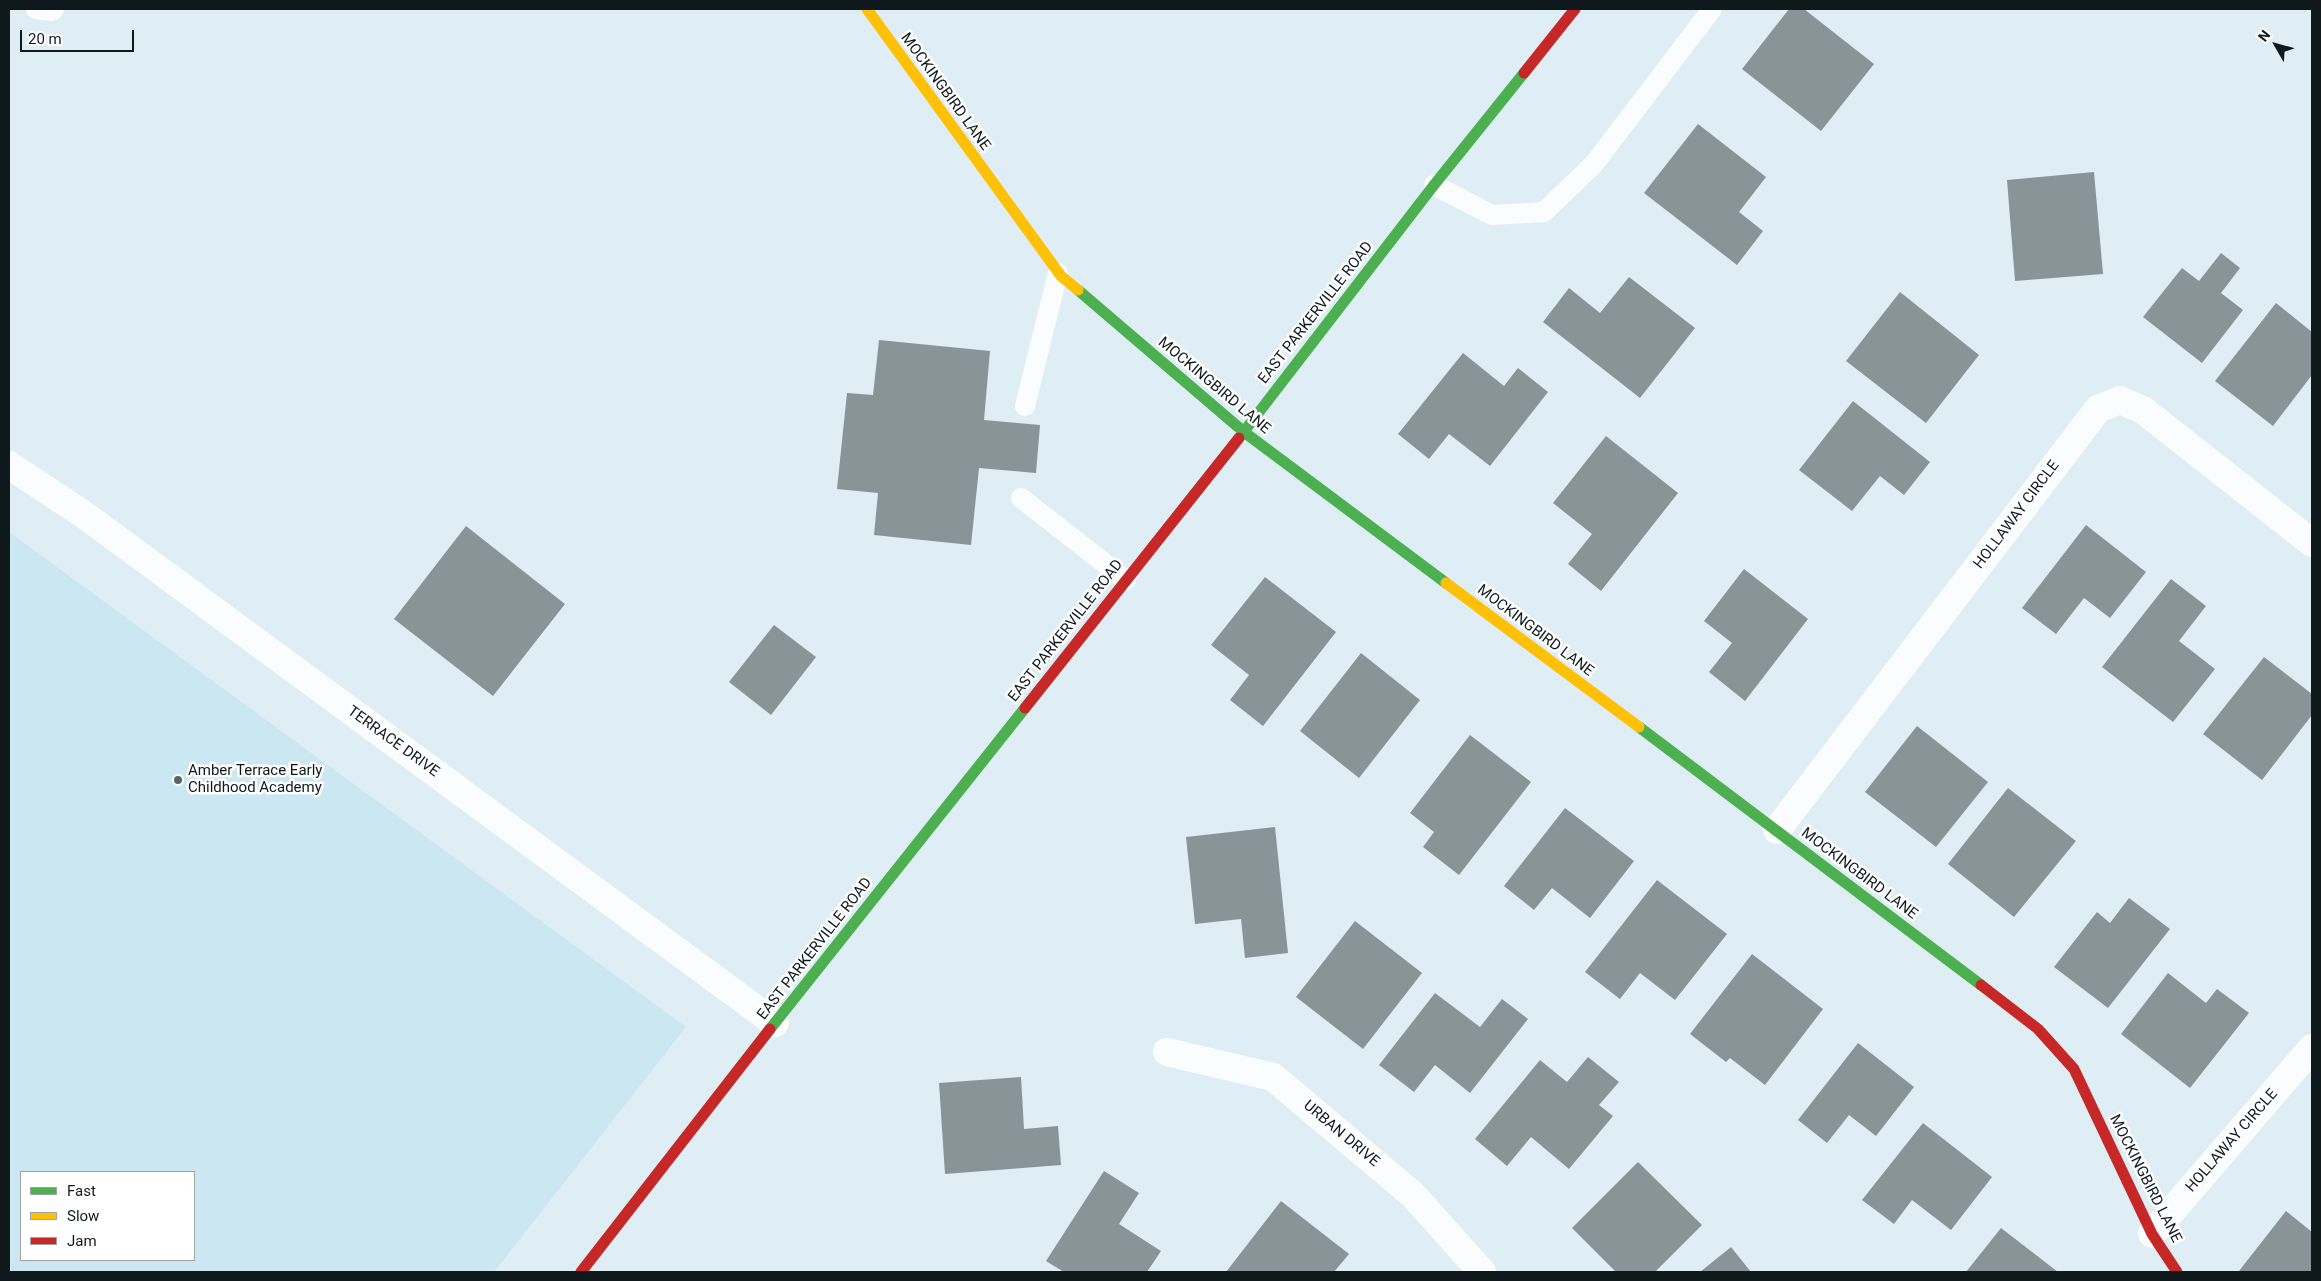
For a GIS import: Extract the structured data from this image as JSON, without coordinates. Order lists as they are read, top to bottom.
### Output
{
  "streets": {
    "street": [
      "MOCKINGBIRD LANE",
      "EAST PARKERVILLE ROAD",
      "HOLLAWAY CIRCLE",
      "TERRACE DRIVE",
      "URBAN DRIVE"
    ]
  },
  "crossings": [
    ["MOCKINGBIRD LANE", "EAST PARKERVILLE ROAD"],
    ["MOCKINGBIRD LANE", "HOLLAWAY CIRCLE"],
    ["EAST PARKERVILLE ROAD", "TERRACE DRIVE"]
  ],
  "places": ["Amber Terrace Early Childhood Academy"],
  "legend": ["Fast", "Slow", "Jam"],
  "scale_bar": "20 m",
  "north": "top left"
}
